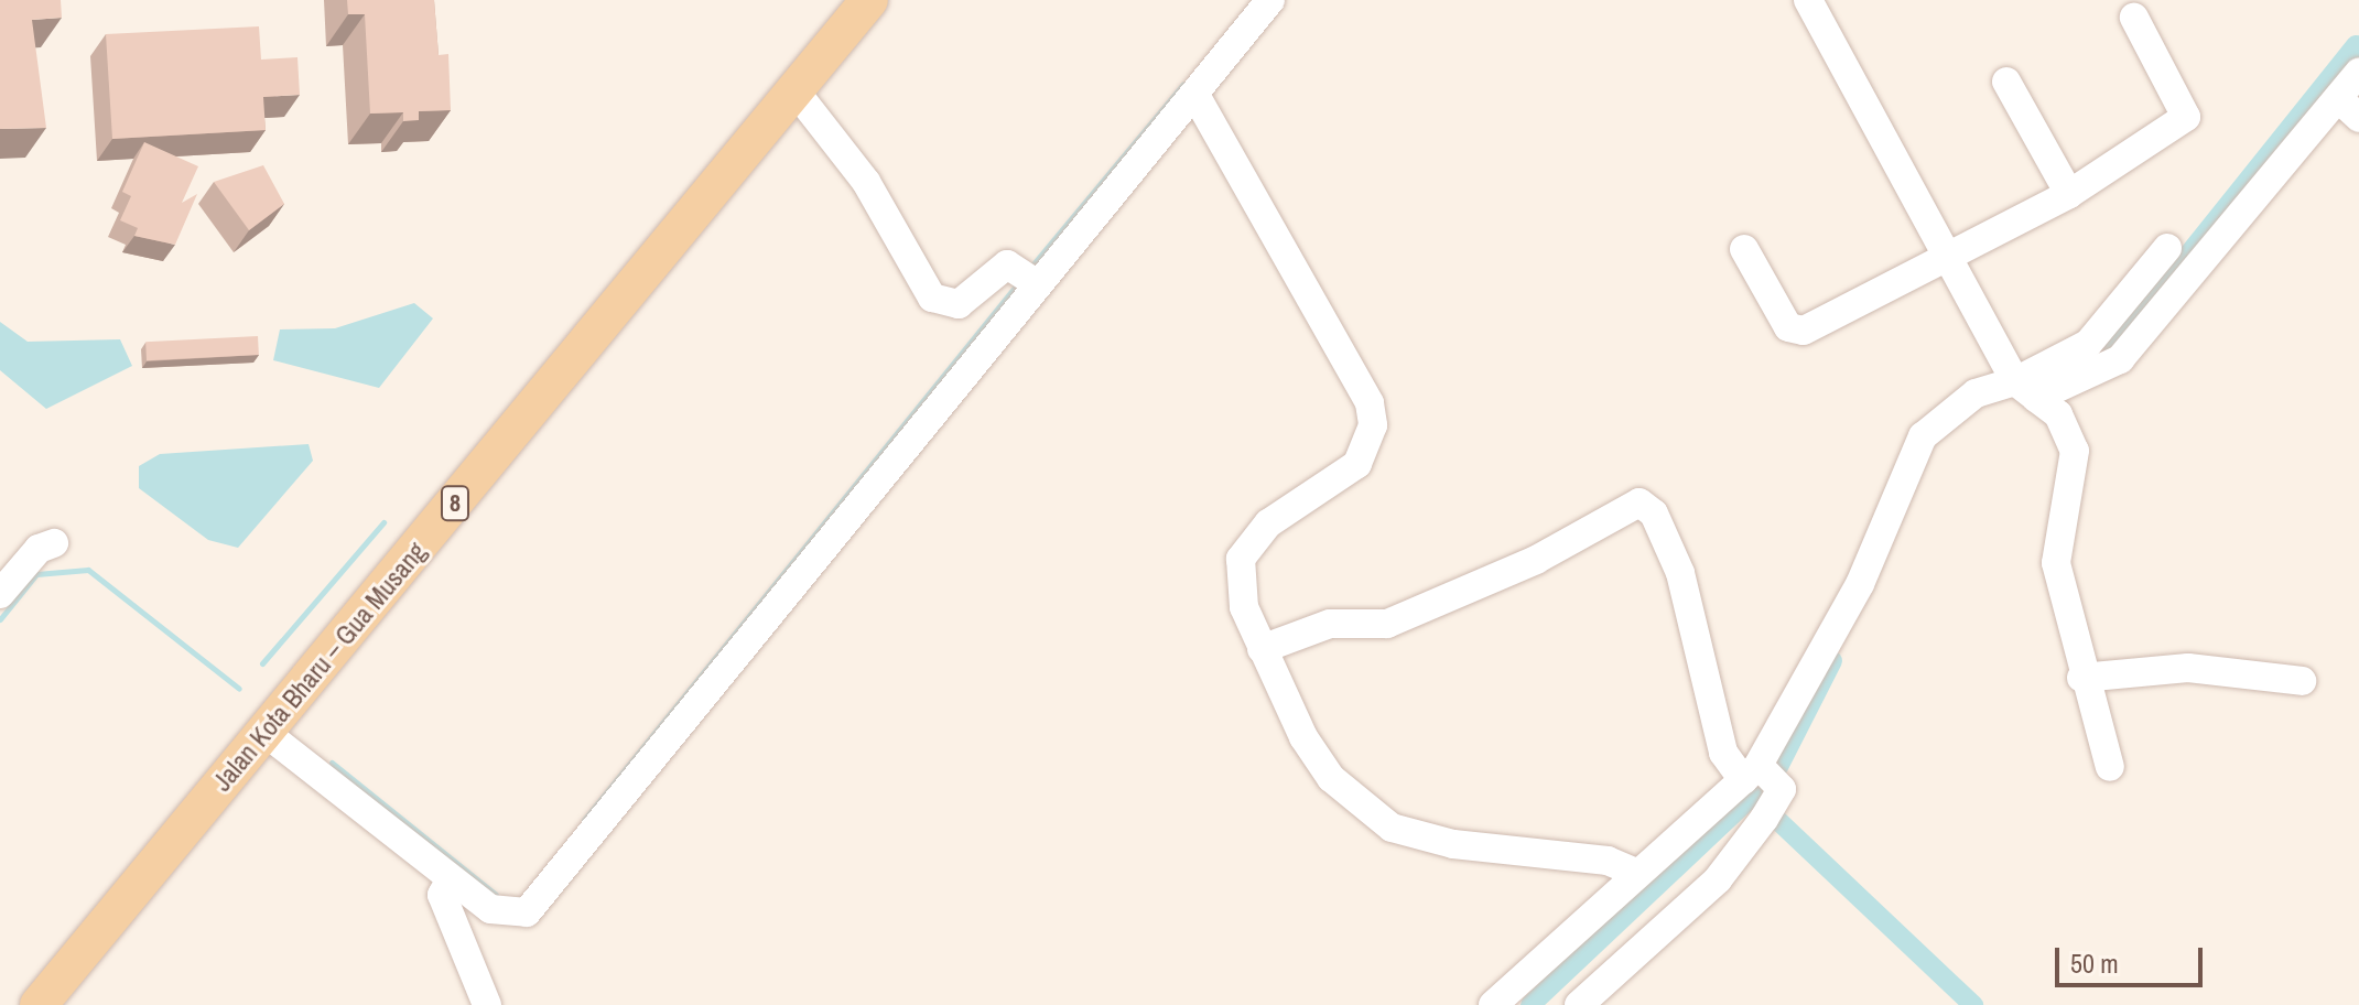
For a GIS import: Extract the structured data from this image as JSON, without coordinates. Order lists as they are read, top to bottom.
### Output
{
  "streets": {
    "main road": ["8", "Jalan Kota Bharu – Gua Musang"]
  },
  "scale_bar": "50 m"
}
